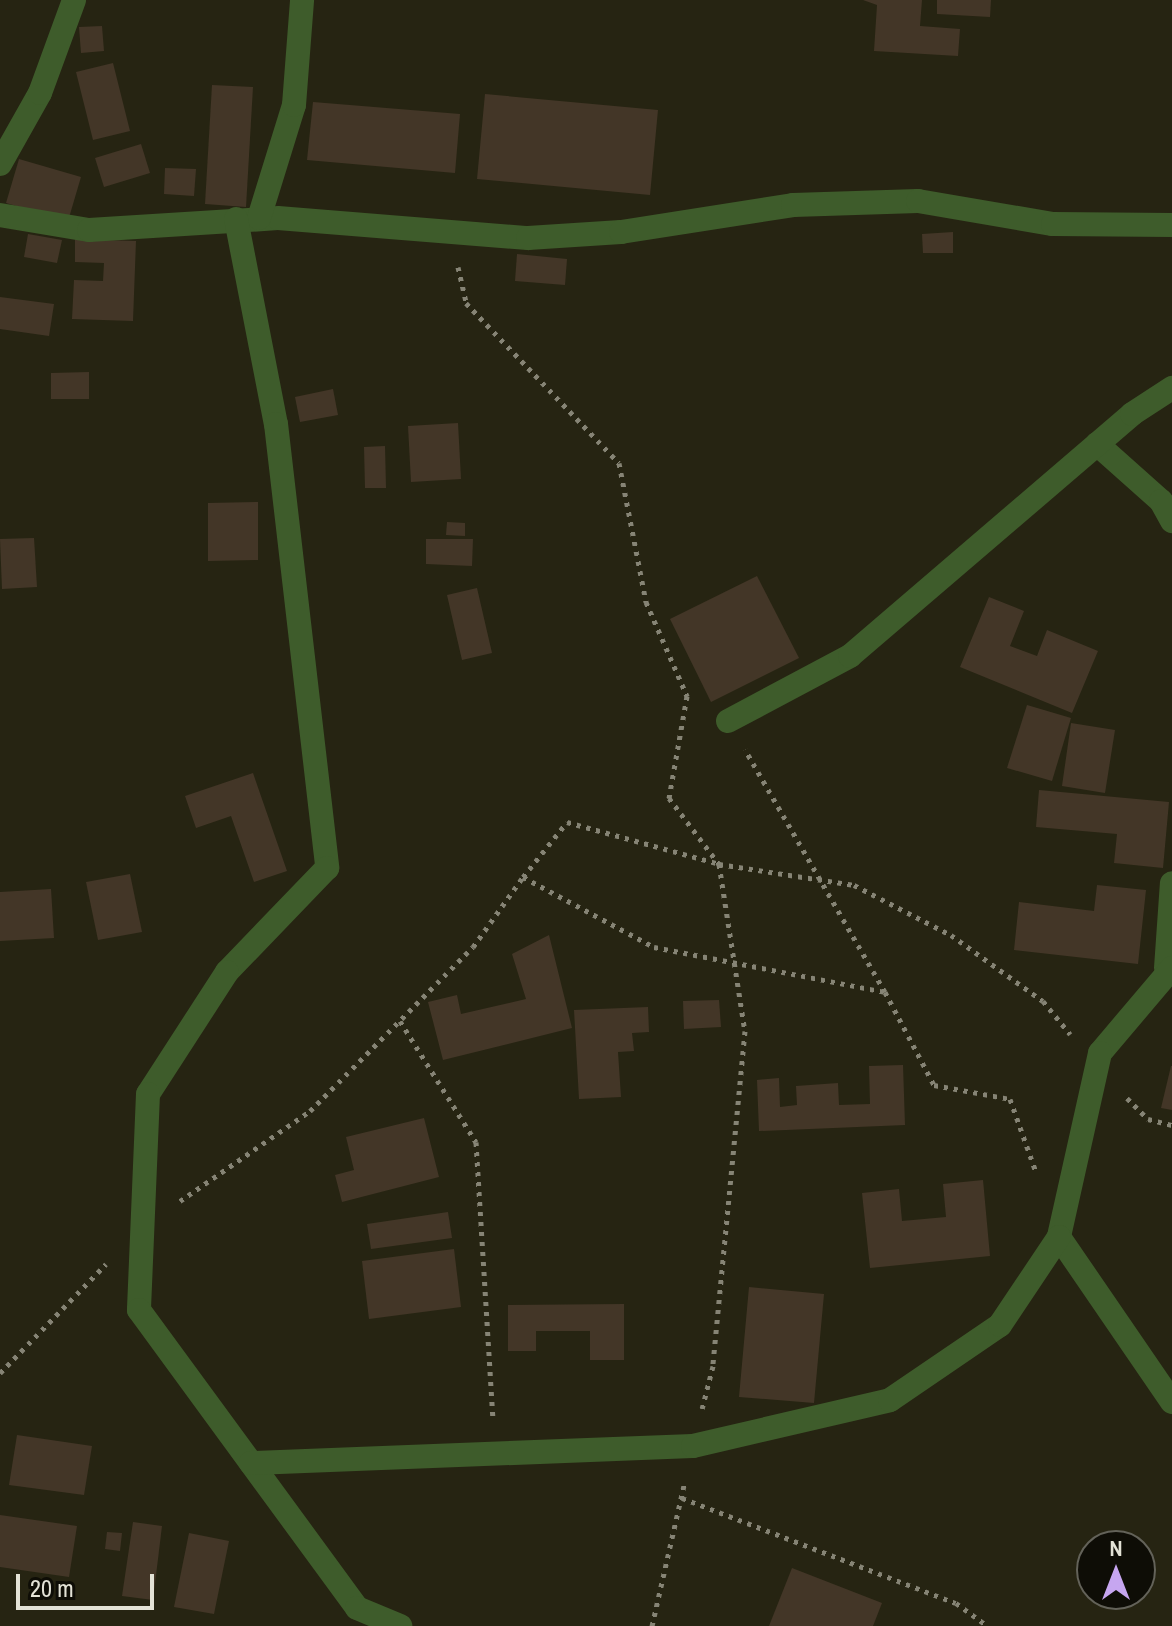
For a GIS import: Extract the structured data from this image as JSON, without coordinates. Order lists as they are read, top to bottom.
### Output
{
  "scale_bar": "20 m",
  "north": "top"
}
